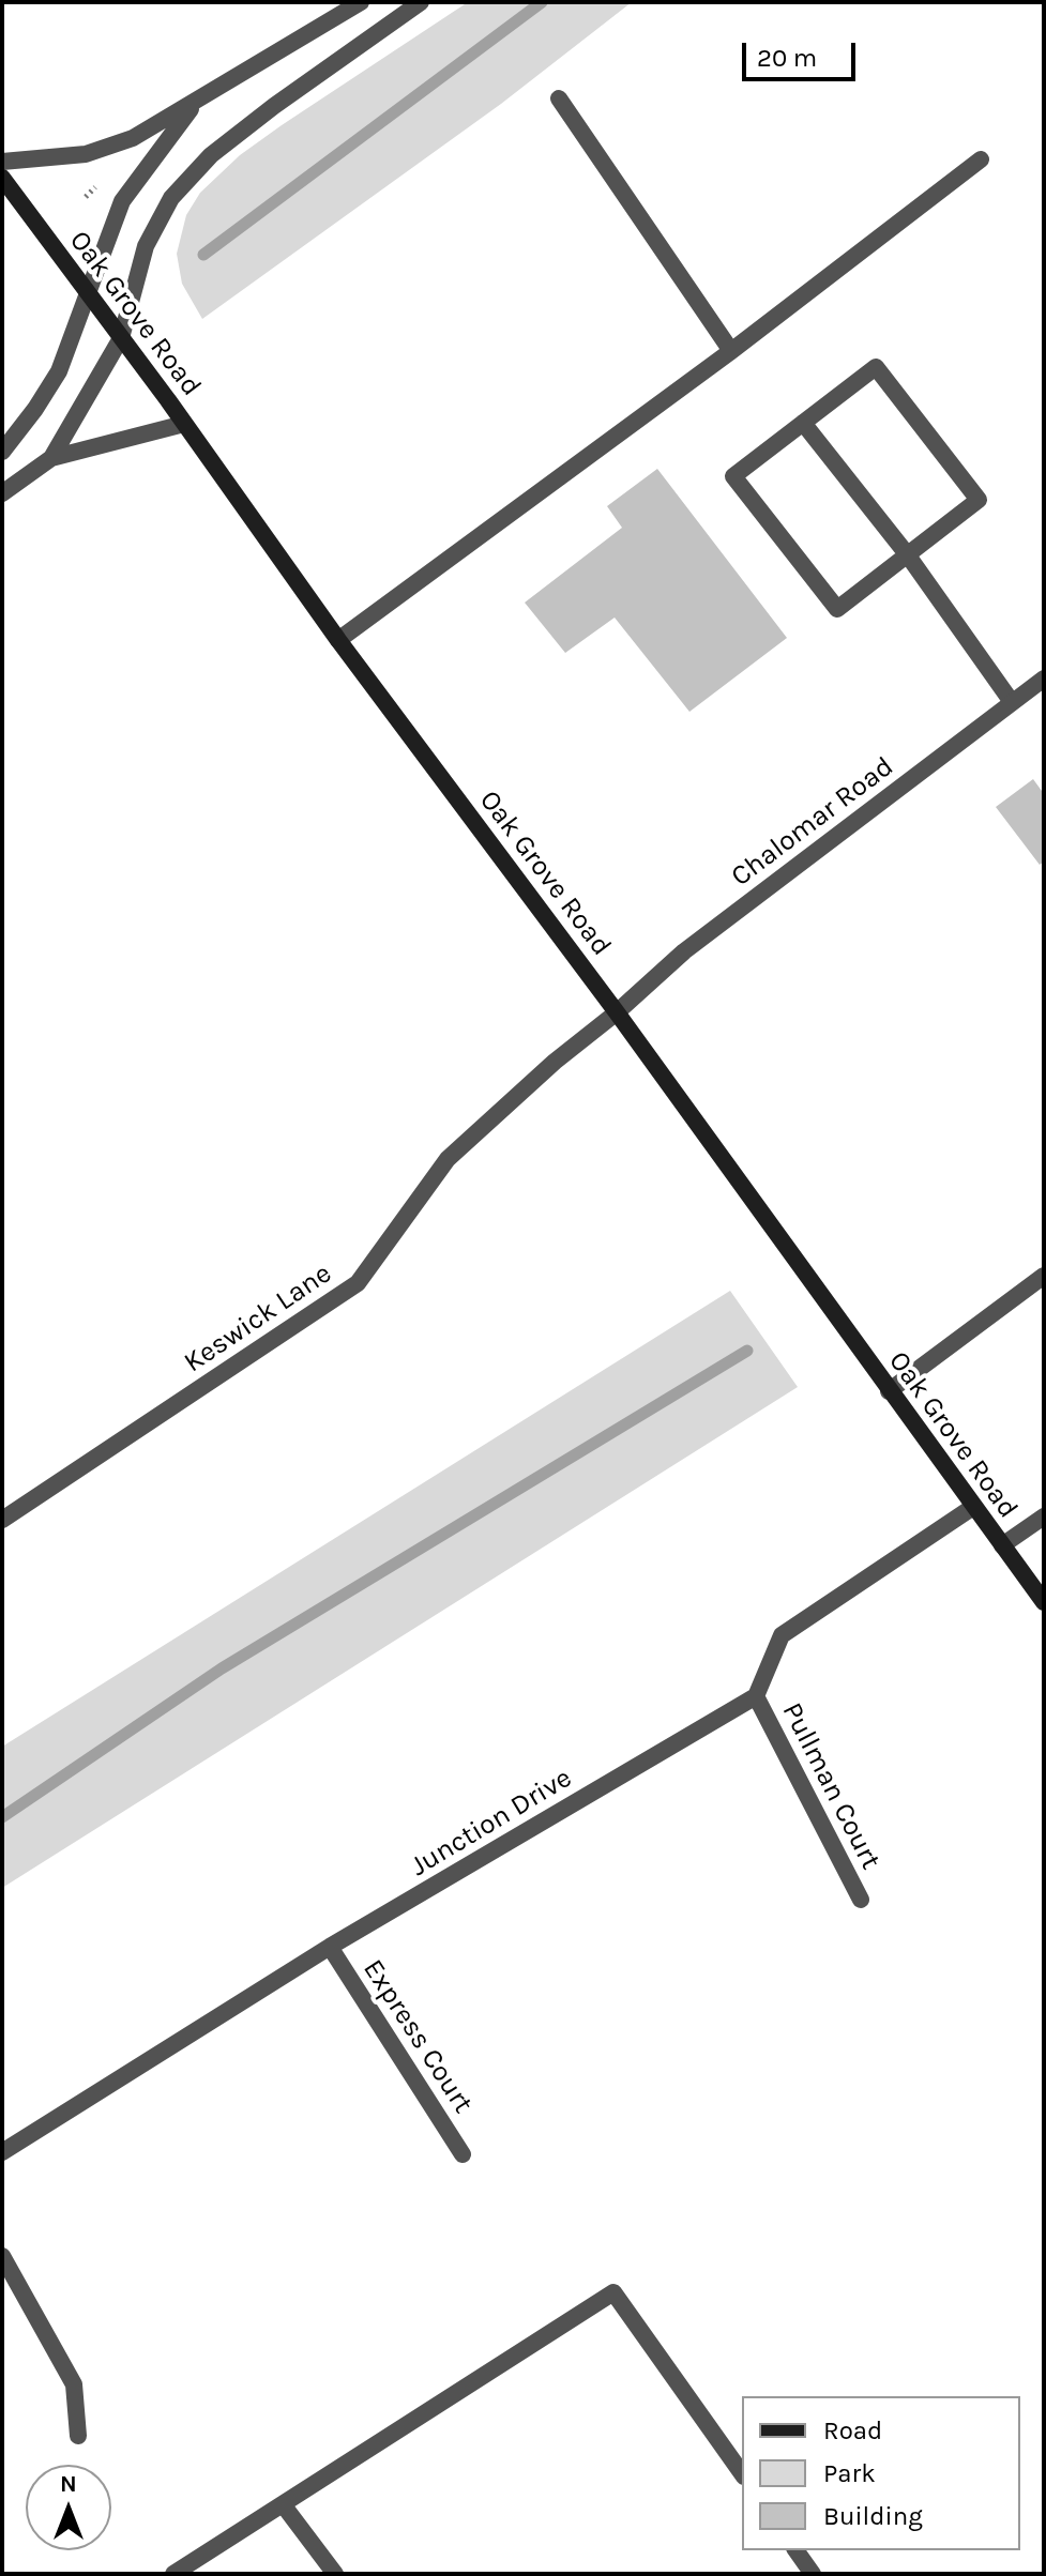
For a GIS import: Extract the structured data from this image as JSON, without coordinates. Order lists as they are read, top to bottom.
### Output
{
  "streets": {
    "main road": ["Oak Grove Road"],
    "street": [
      "Chalomar Road",
      "Keswick Lane",
      "Pullman Court",
      "Junction Drive",
      "Express Court"
    ]
  },
  "crossings": [
    ["Oak Grove Road", "Chalomar Road"],
    ["Oak Grove Road", "Keswick Lane"],
    ["Chalomar Road", "Keswick Lane"],
    ["Pullman Court", "Junction Drive"],
    ["Junction Drive", "Express Court"]
  ],
  "legend": ["Road", "Park", "Building"],
  "scale_bar": "20 m",
  "north": "top"
}
